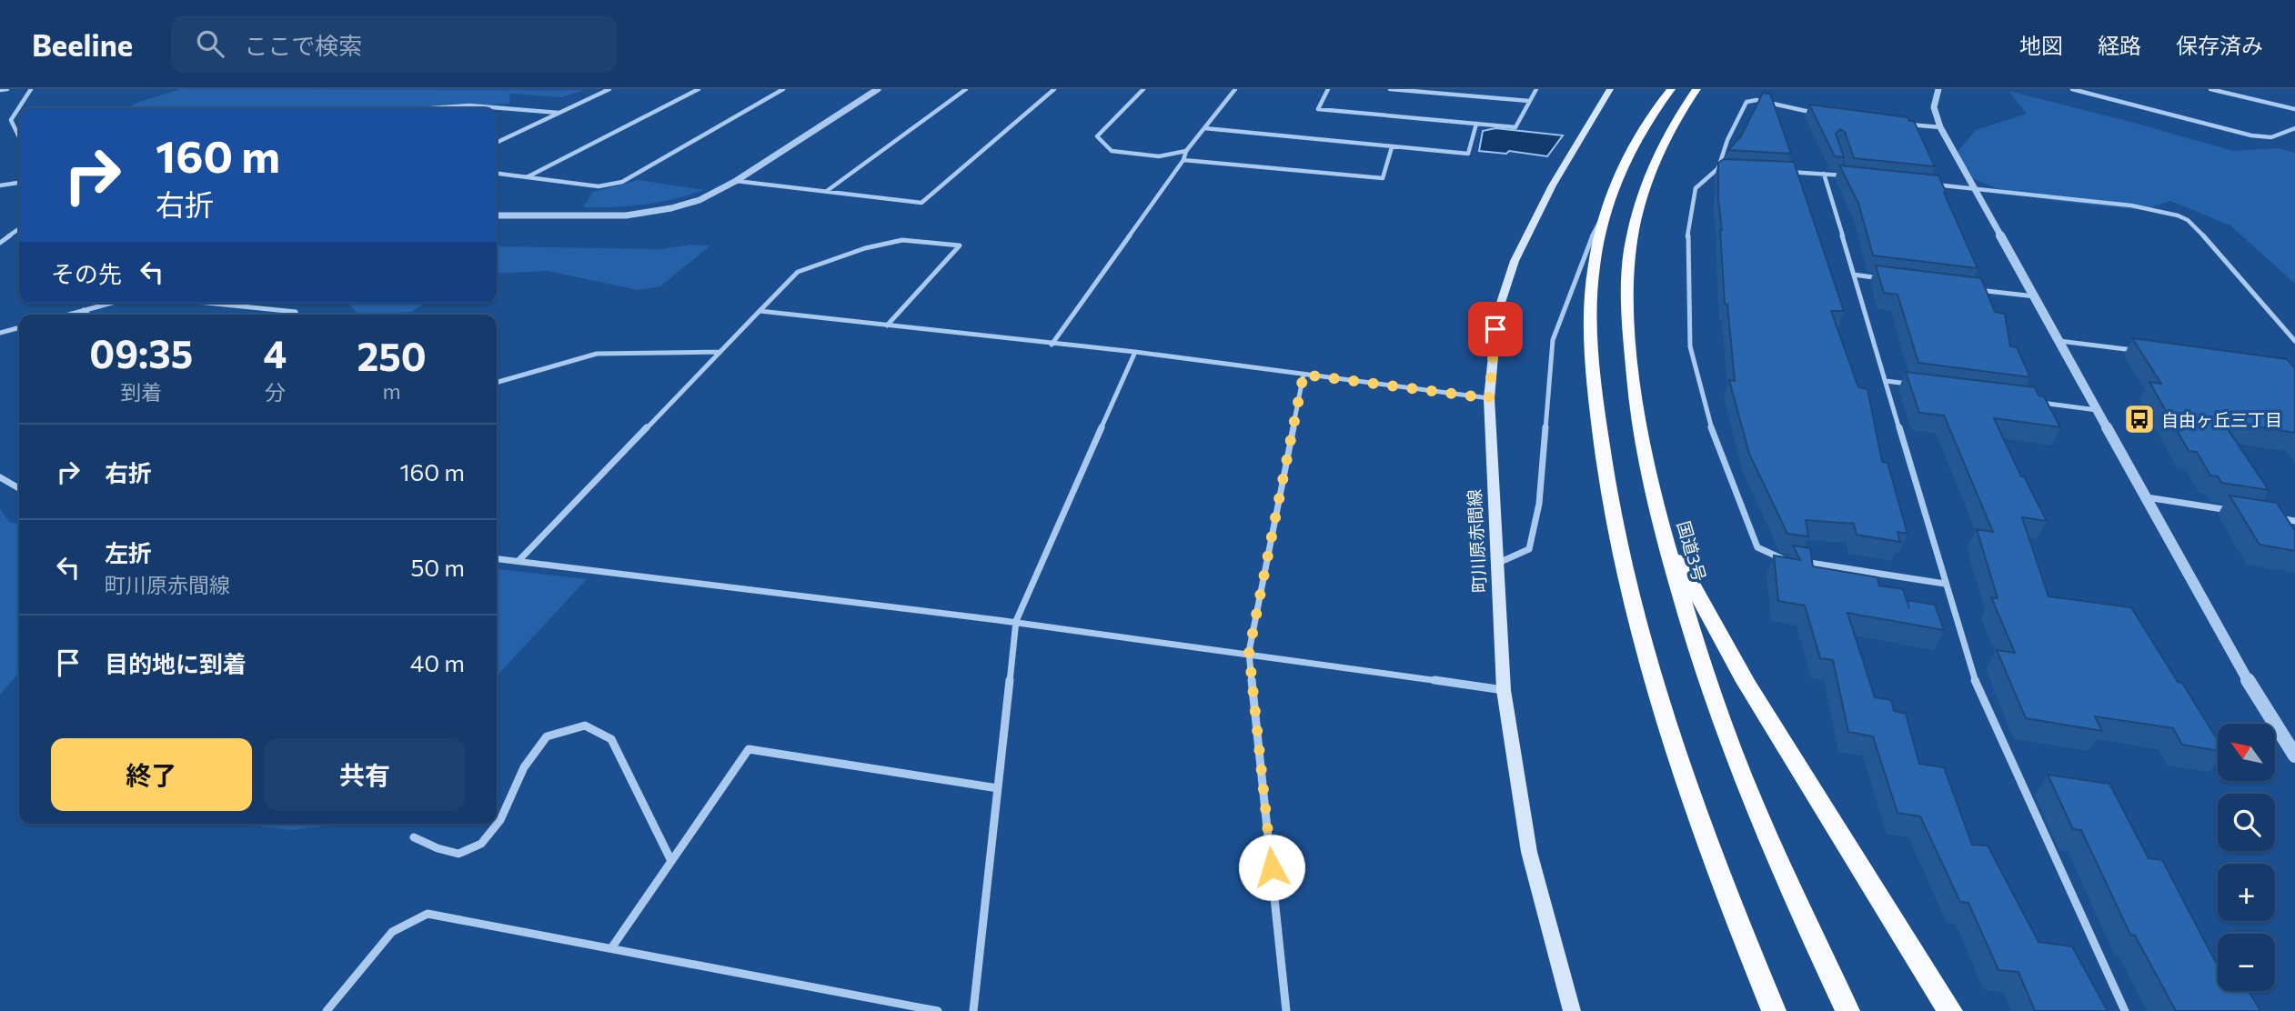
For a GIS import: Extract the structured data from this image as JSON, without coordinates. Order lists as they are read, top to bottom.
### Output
{
  "streets": {
    "highway": ["国道3号"],
    "main road": ["町川原赤間線"]
  },
  "places": {
    "bus stop": ["自由ヶ丘三丁目"]
  },
  "north": "top left",
  "page": {
    "header": "Beeline",
    "search": "ここで検索",
    "nav": ["地図", "経路", "保存済み"],
    "turn": ["160 m", "右折"],
    "then": "その先",
    "eta": [
      "09:35",
      "到着",
      "4",
      "分",
      "250",
      "m"
    ],
    "list": [
      {
        "name": "右折",
        "value": "160 m"
      },
      {
        "name": "左折",
        "note": "町川原赤間線",
        "value": "50 m"
      },
      {
        "name": "目的地に到着",
        "value": "40 m"
      }
    ],
    "map_buttons": ["+", "−"],
    "buttons": ["終了", "共有"]
  }
}
